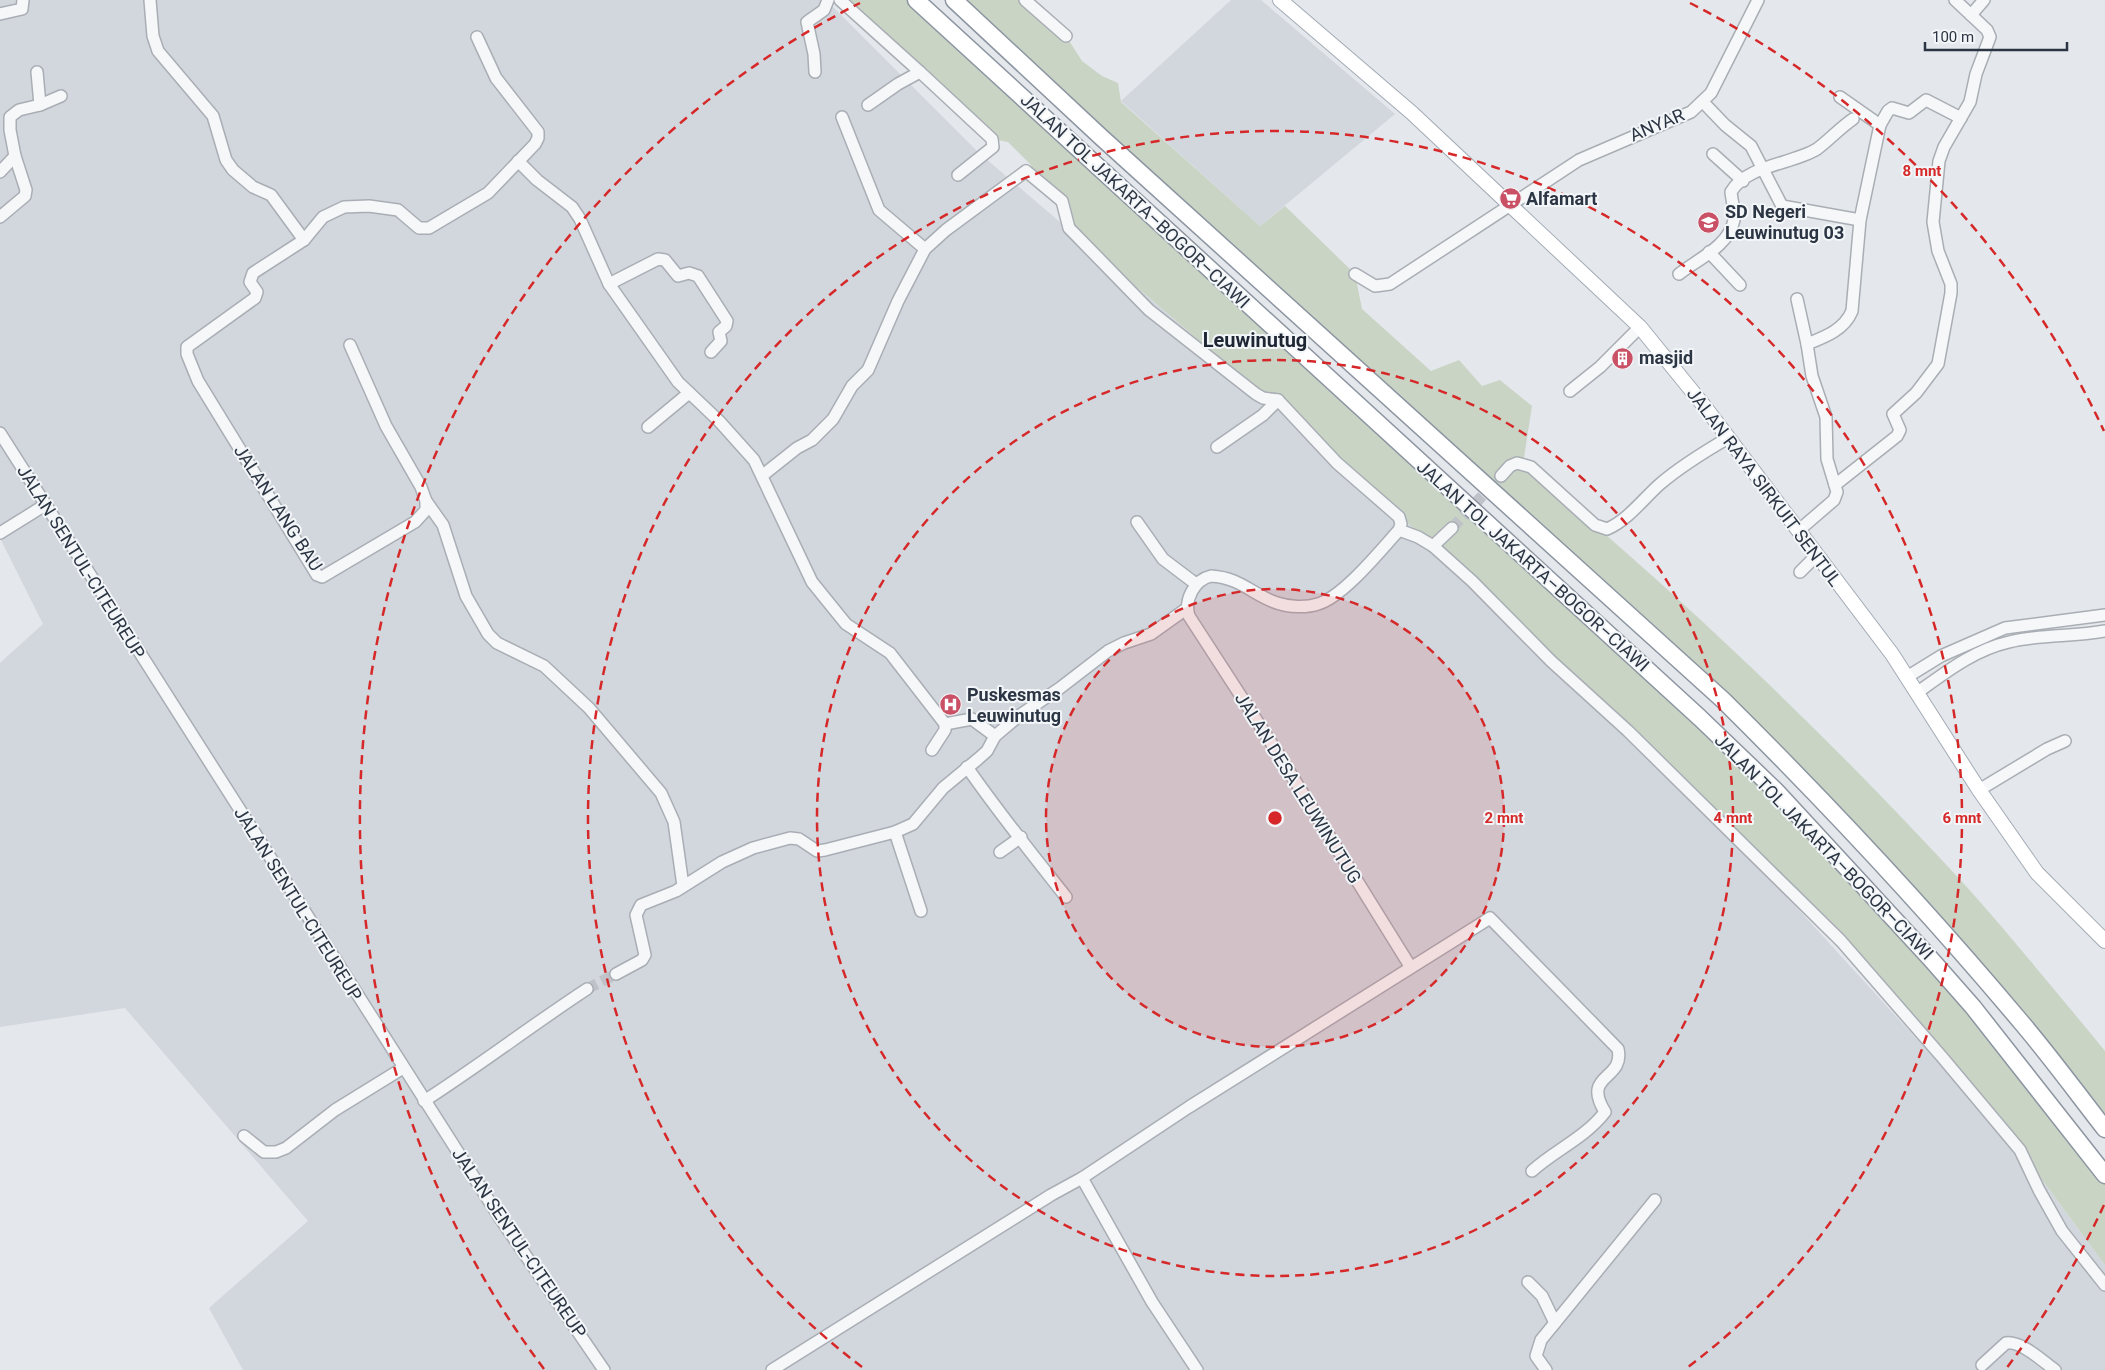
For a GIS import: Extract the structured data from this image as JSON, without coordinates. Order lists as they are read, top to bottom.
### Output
{
  "streets": {
    "highway": ["JALAN TOL JAKARTA–BOGOR–CIAWI"],
    "main road": ["JALAN RAYA SIRKUIT SENTUL"],
    "street": [
      "ANYAR",
      "JALAN LANG BAU",
      "JALAN SENTUL-CITEUREUP",
      "JALAN DESA LEUWINUTUG"
    ]
  },
  "crossings": [
    ["ANYAR", "JALAN RAYA SIRKUIT SENTUL"]
  ],
  "districts": ["Leuwinutug"],
  "places": {
    "supermarket": ["Alfamart"],
    "school or university": ["SD Negeri Leuwinutug 03"],
    "building": ["masjid"],
    "hospital": ["Puskesmas Leuwinutug"]
  },
  "scale_bar": "100 m",
  "rings": [
    "8 mnt",
    "2 mnt",
    "4 mnt",
    "6 mnt"
  ]
}
